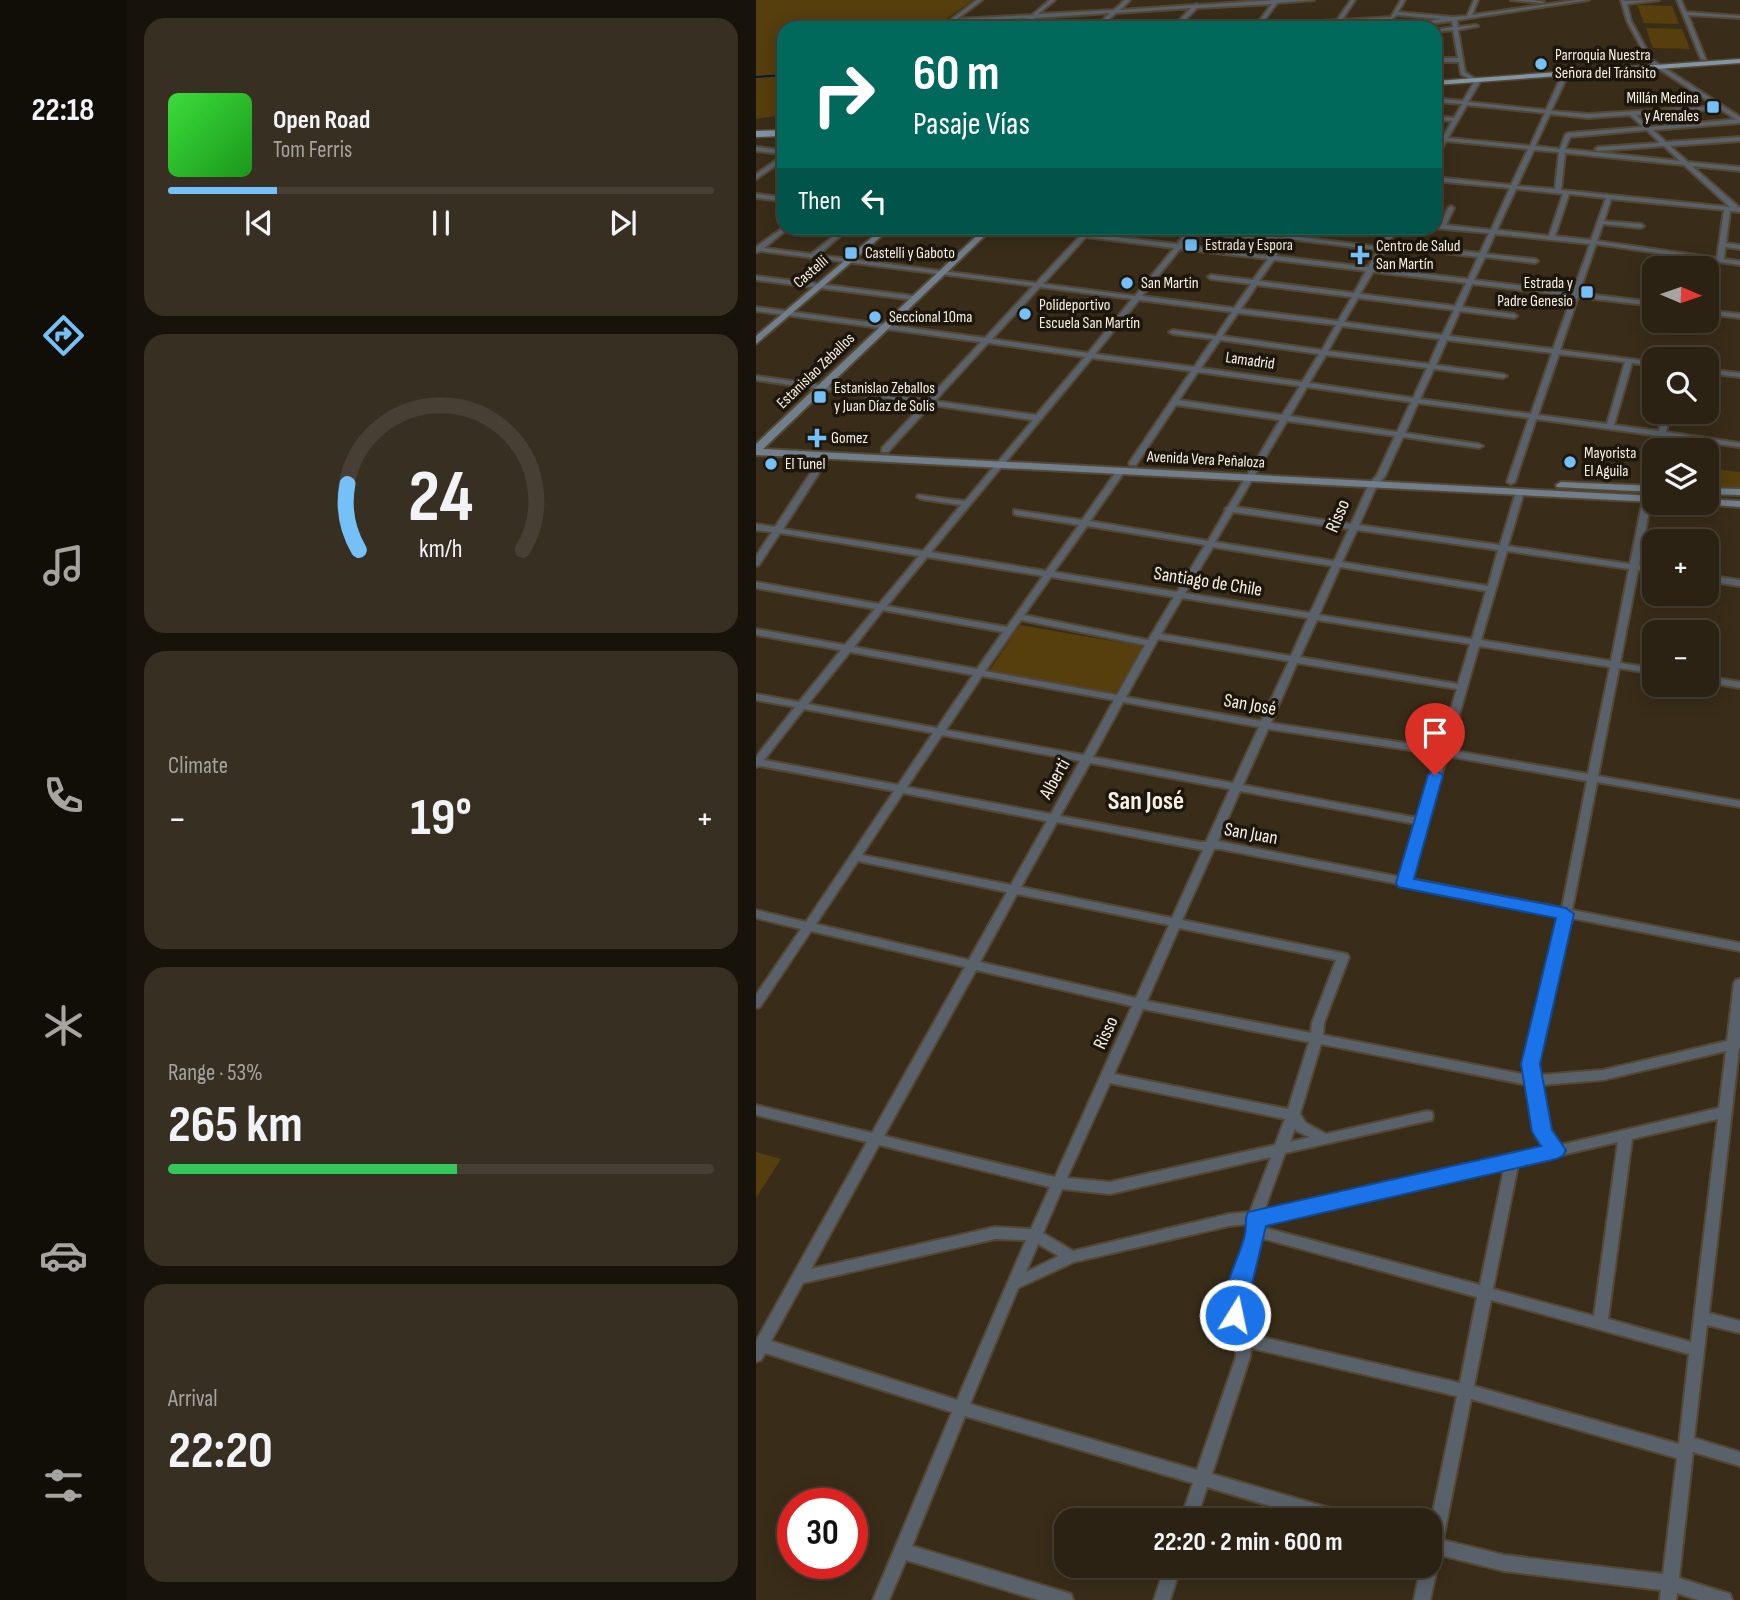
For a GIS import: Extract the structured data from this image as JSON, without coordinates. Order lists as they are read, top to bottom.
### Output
{
  "streets": {
    "main road": ["Castelli", "Estanislao Zeballos", "Avenida Vera Peñaloza"],
    "street": [
      "Lamadrid",
      "Risso",
      "Santiago de Chile",
      "San José",
      "Alberti",
      "San Juan"
    ]
  },
  "crossings": [
    ["Castelli", "Lamadrid"],
    ["Lamadrid", "Estanislao Zeballos"],
    ["Lamadrid", "Risso"],
    ["Lamadrid", "Alberti"],
    ["Estanislao Zeballos", "Avenida Vera Peñaloza"],
    ["Avenida Vera Peñaloza", "Risso"],
    ["Avenida Vera Peñaloza", "Alberti"],
    ["Risso", "Santiago de Chile"],
    ["Risso", "San José"],
    ["Risso", "San Juan"],
    ["Santiago de Chile", "Alberti"],
    ["San José", "Alberti"],
    ["Alberti", "San Juan"]
  ],
  "districts": ["San José"],
  "places": {
    "other": [
      "Parroquia Nuestra Señora del Tránsito",
      "San Martin",
      "Polideportivo Escuela San Martín",
      "Seccional 10ma",
      "Mayorista El Aguila",
      "El Tunel"
    ],
    "transit": [
      "Millán Medina y Arenales",
      "Estrada y Espora",
      "Castelli y Gaboto",
      "Estrada y Padre Genesio",
      "Estanislao Zeballos y Juan Díaz de Solis"
    ],
    "health": ["Centro de Salud San Martín", "Gomez"]
  },
  "north": "right",
  "page": {
    "tabs": "22:18",
    "turn": ["60 m", "Pasaje Vías"],
    "song": ["Open Road", "Tom Ferris"],
    "then": "Then",
    "map_buttons": ["+", "−"],
    "tile": [
      "Climate",
      ["Range · 53%", "265 km"],
      ["Arrival", "22:20"]
    ],
    "heat": ["−", "19°", "+"],
    "limit": "30",
    "trip": "22:20 · 2 min · 600 m",
    "gauge": ["24", "km/h"]
  }
}
